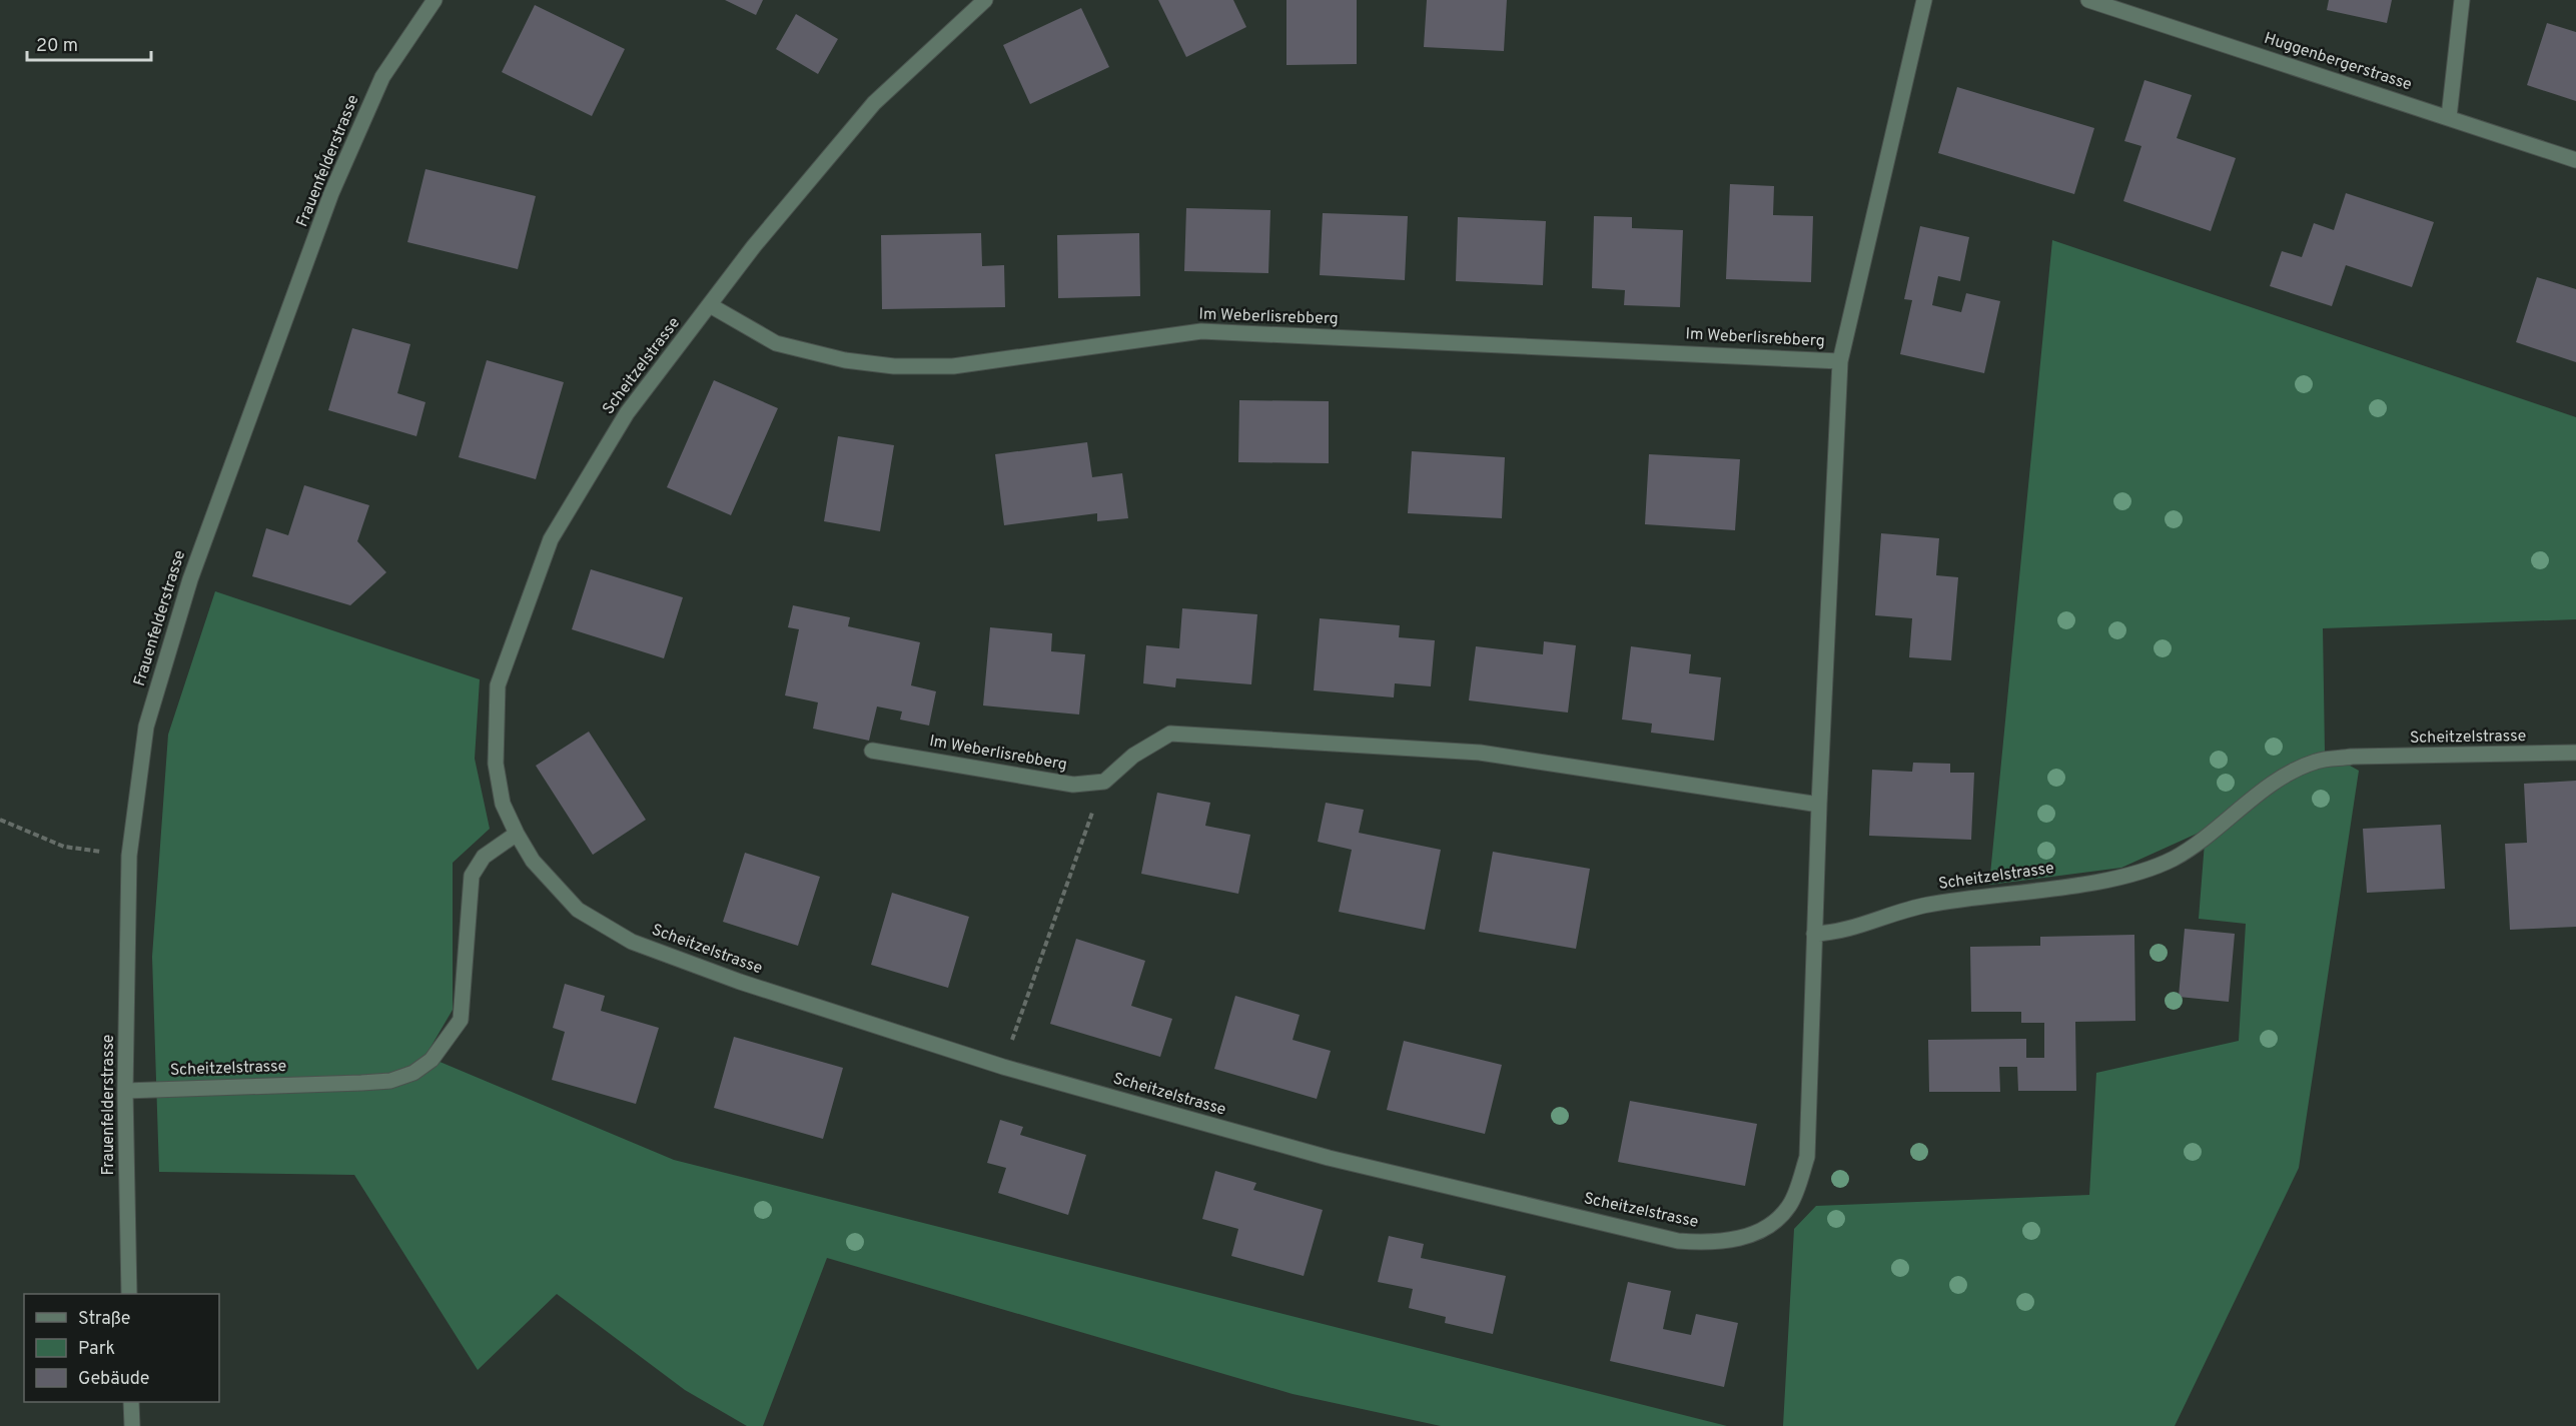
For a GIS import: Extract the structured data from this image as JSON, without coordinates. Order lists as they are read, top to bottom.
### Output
{
  "streets": {
    "street": [
      "Huggenbergerstrasse",
      "Frauenfelderstrasse",
      "Im Weberlisrebberg",
      "Scheitzelstrasse"
    ]
  },
  "crossings": [
    ["Frauenfelderstrasse", "Scheitzelstrasse"],
    ["Im Weberlisrebberg", "Scheitzelstrasse"]
  ],
  "legend": ["Straße", "Park", "Gebäude"],
  "scale_bar": "20 m"
}
